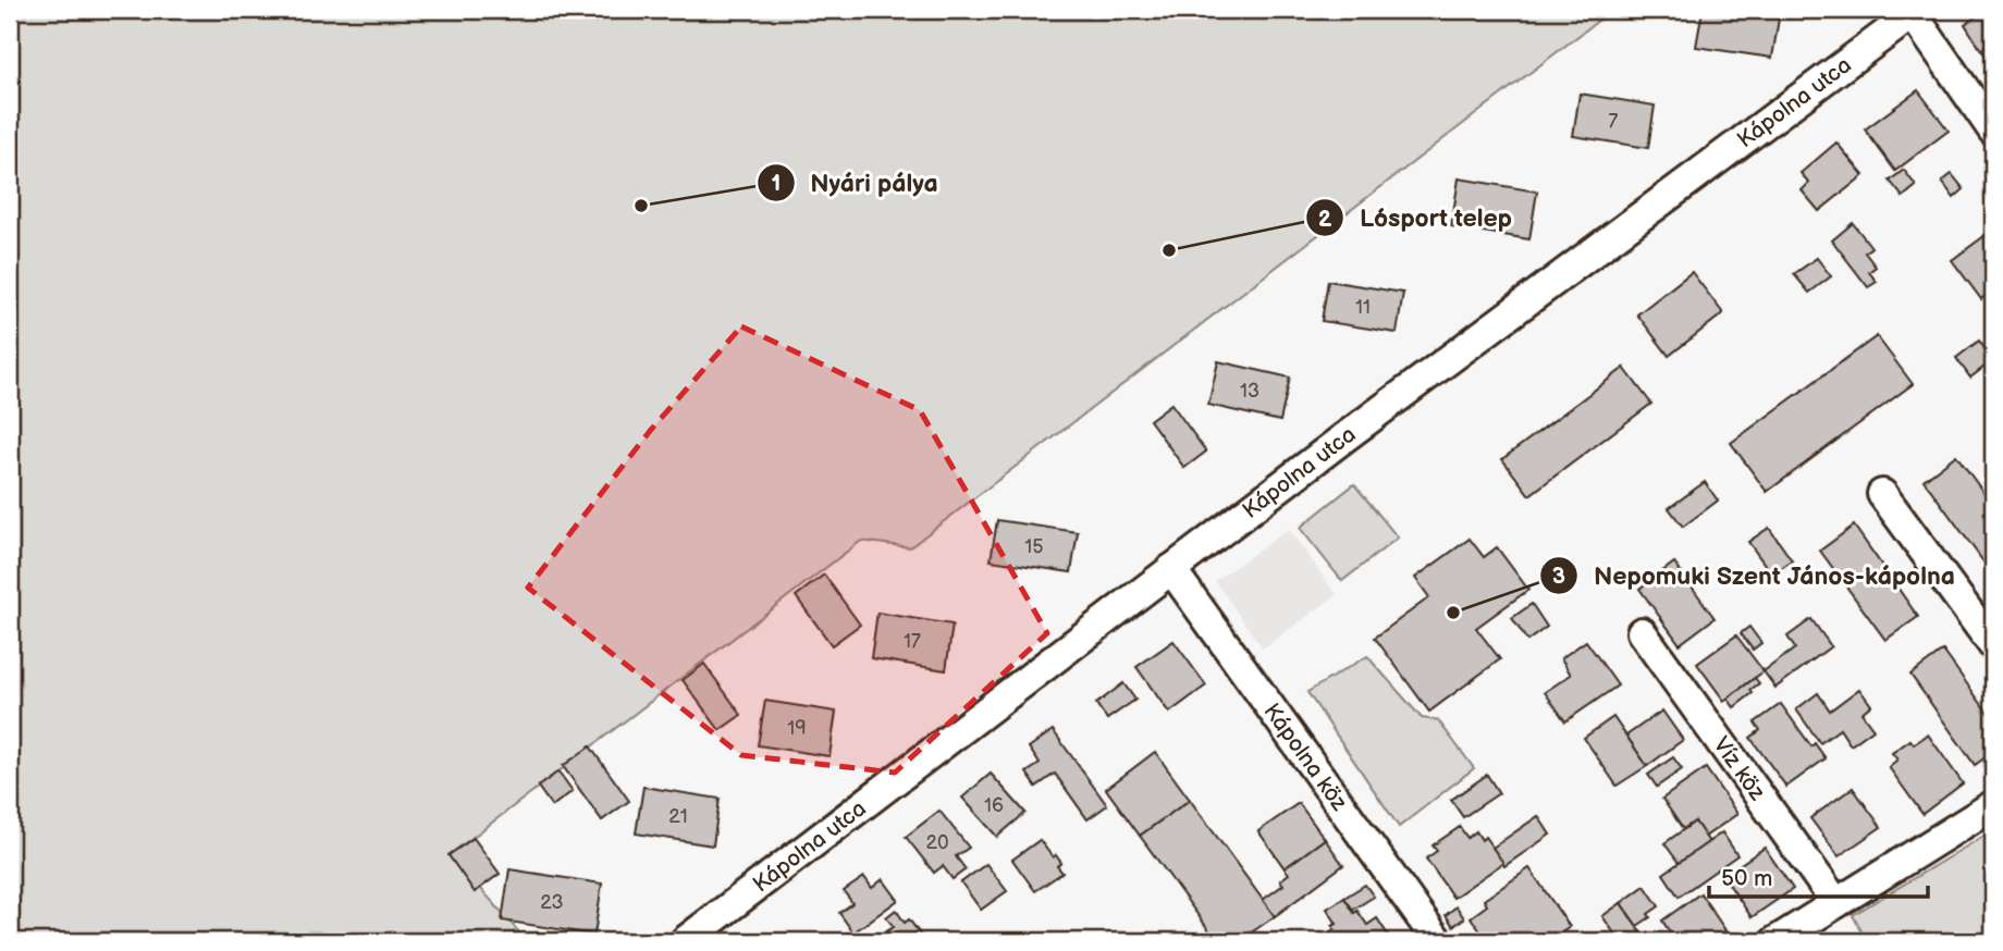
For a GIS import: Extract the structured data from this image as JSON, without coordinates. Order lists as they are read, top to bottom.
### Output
{
  "streets": {
    "street": ["Kápolna utca", "Kápolna köz", "Víz köz"]
  },
  "crossings": [
    ["Kápolna utca", "Kápolna köz"]
  ],
  "places": ["Nyári pálya", "Lósport telep", "Nepomuki Szent János-kápolna"],
  "house_numbers": [
    "7",
    "11",
    "13",
    "15",
    "17",
    "19",
    "16",
    "21",
    "20",
    "23"
  ],
  "scale_bar": "50 m"
}
